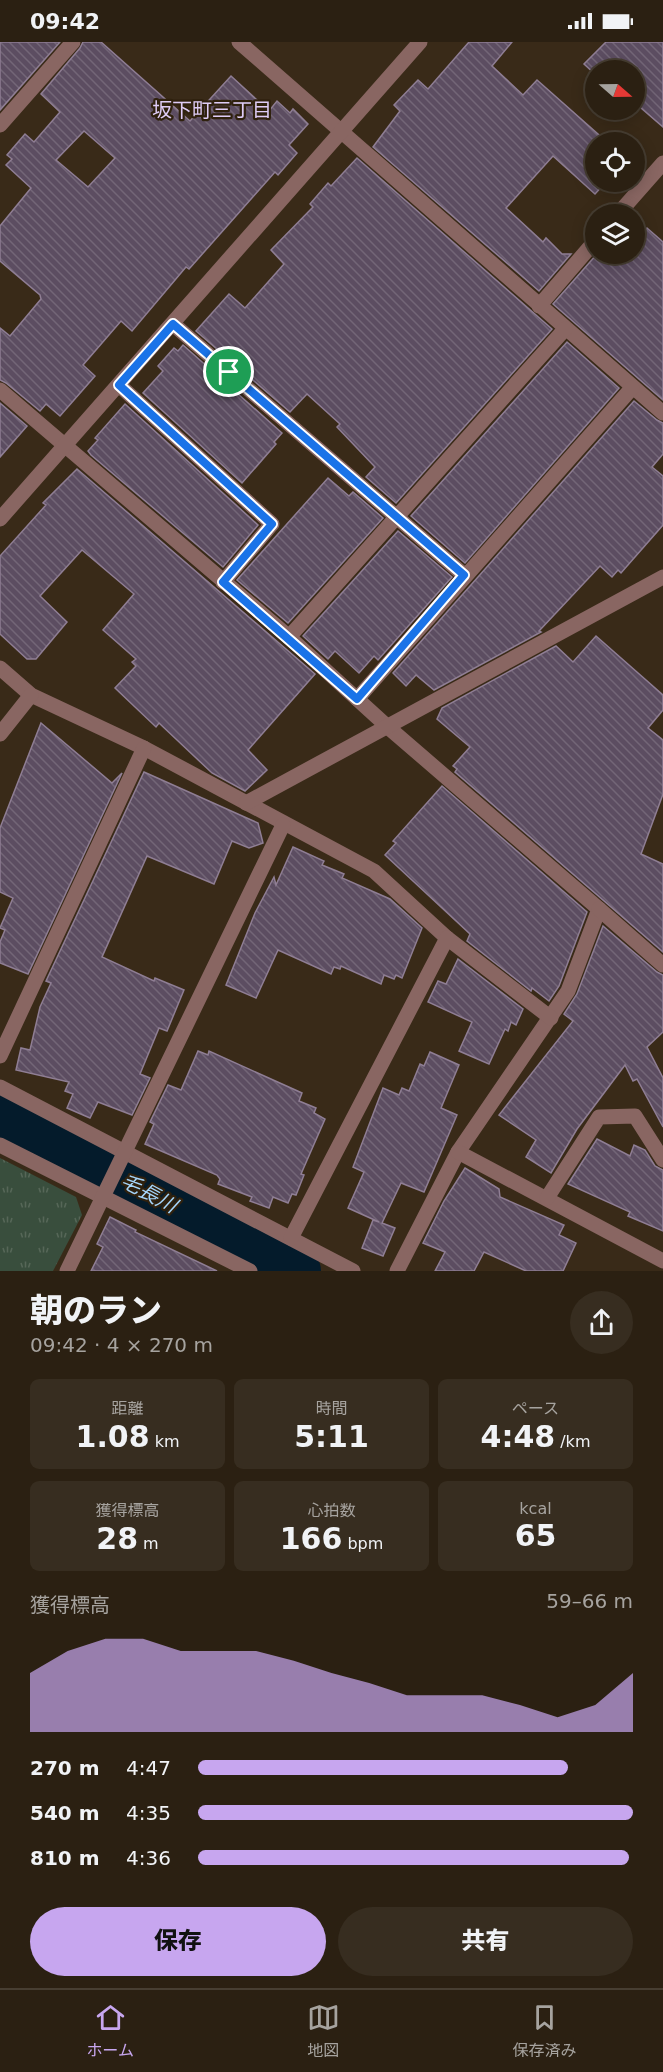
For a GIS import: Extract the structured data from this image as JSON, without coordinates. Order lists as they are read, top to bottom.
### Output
{
  "districts": ["坂下町三丁目"],
  "water": ["毛長川"],
  "north": "right",
  "page": {
    "status": "09:42",
    "heading": ["朝のラン", "09:42 · 4 × 270 m"],
    "stats": [
      ["距離", "1.08 km"],
      ["時間", "5:11"],
      ["ペース", "4:48 /km"],
      ["獲得標高", "28 m"],
      ["心拍数", "166 bpm"],
      ["kcal", "65"]
    ],
    "chart": ["獲得標高", "59–66 m"],
    "list": [
      {
        "name": "270 m",
        "note": "4:47"
      },
      {
        "name": "540 m",
        "note": "4:35"
      },
      {
        "name": "810 m",
        "note": "4:36"
      }
    ],
    "buttons": ["保存", "共有"],
    "tabs": ["ホーム", "地図", "保存済み"]
  }
}
